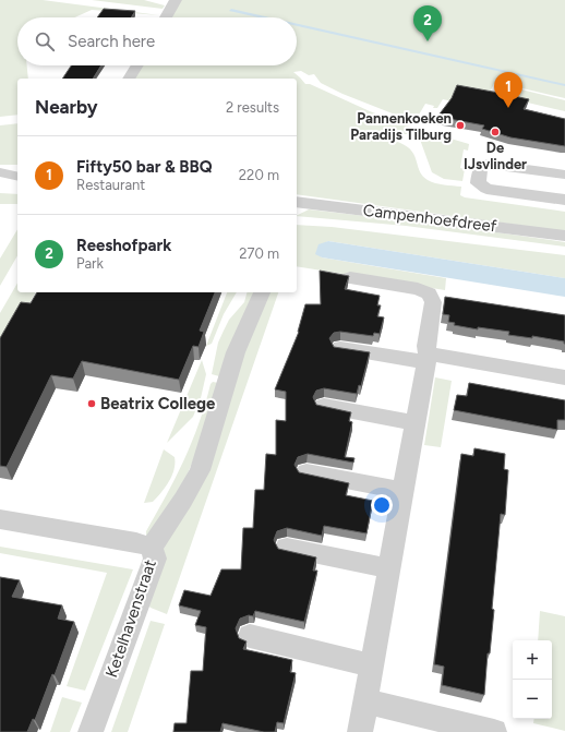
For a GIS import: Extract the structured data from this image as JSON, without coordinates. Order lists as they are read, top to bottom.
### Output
{
  "streets": {
    "street": ["Campenhoefdreef", "Ketelhavenstraat"]
  },
  "places": ["Pannenkoeken Paradijs Tilburg", "De IJsvlinder", "Beatrix College"],
  "page": {
    "pins": ["2", "1"],
    "search": "Search here",
    "heading": ["Nearby", "2 results"],
    "list": [
      {
        "mark": "1",
        "name": "Fifty50 bar & BBQ",
        "note": "Restaurant",
        "value": "220 m"
      },
      {
        "mark": "2",
        "name": "Reeshofpark",
        "note": "Park",
        "value": "270 m"
      }
    ],
    "map_buttons": ["+", "−"]
  }
}
